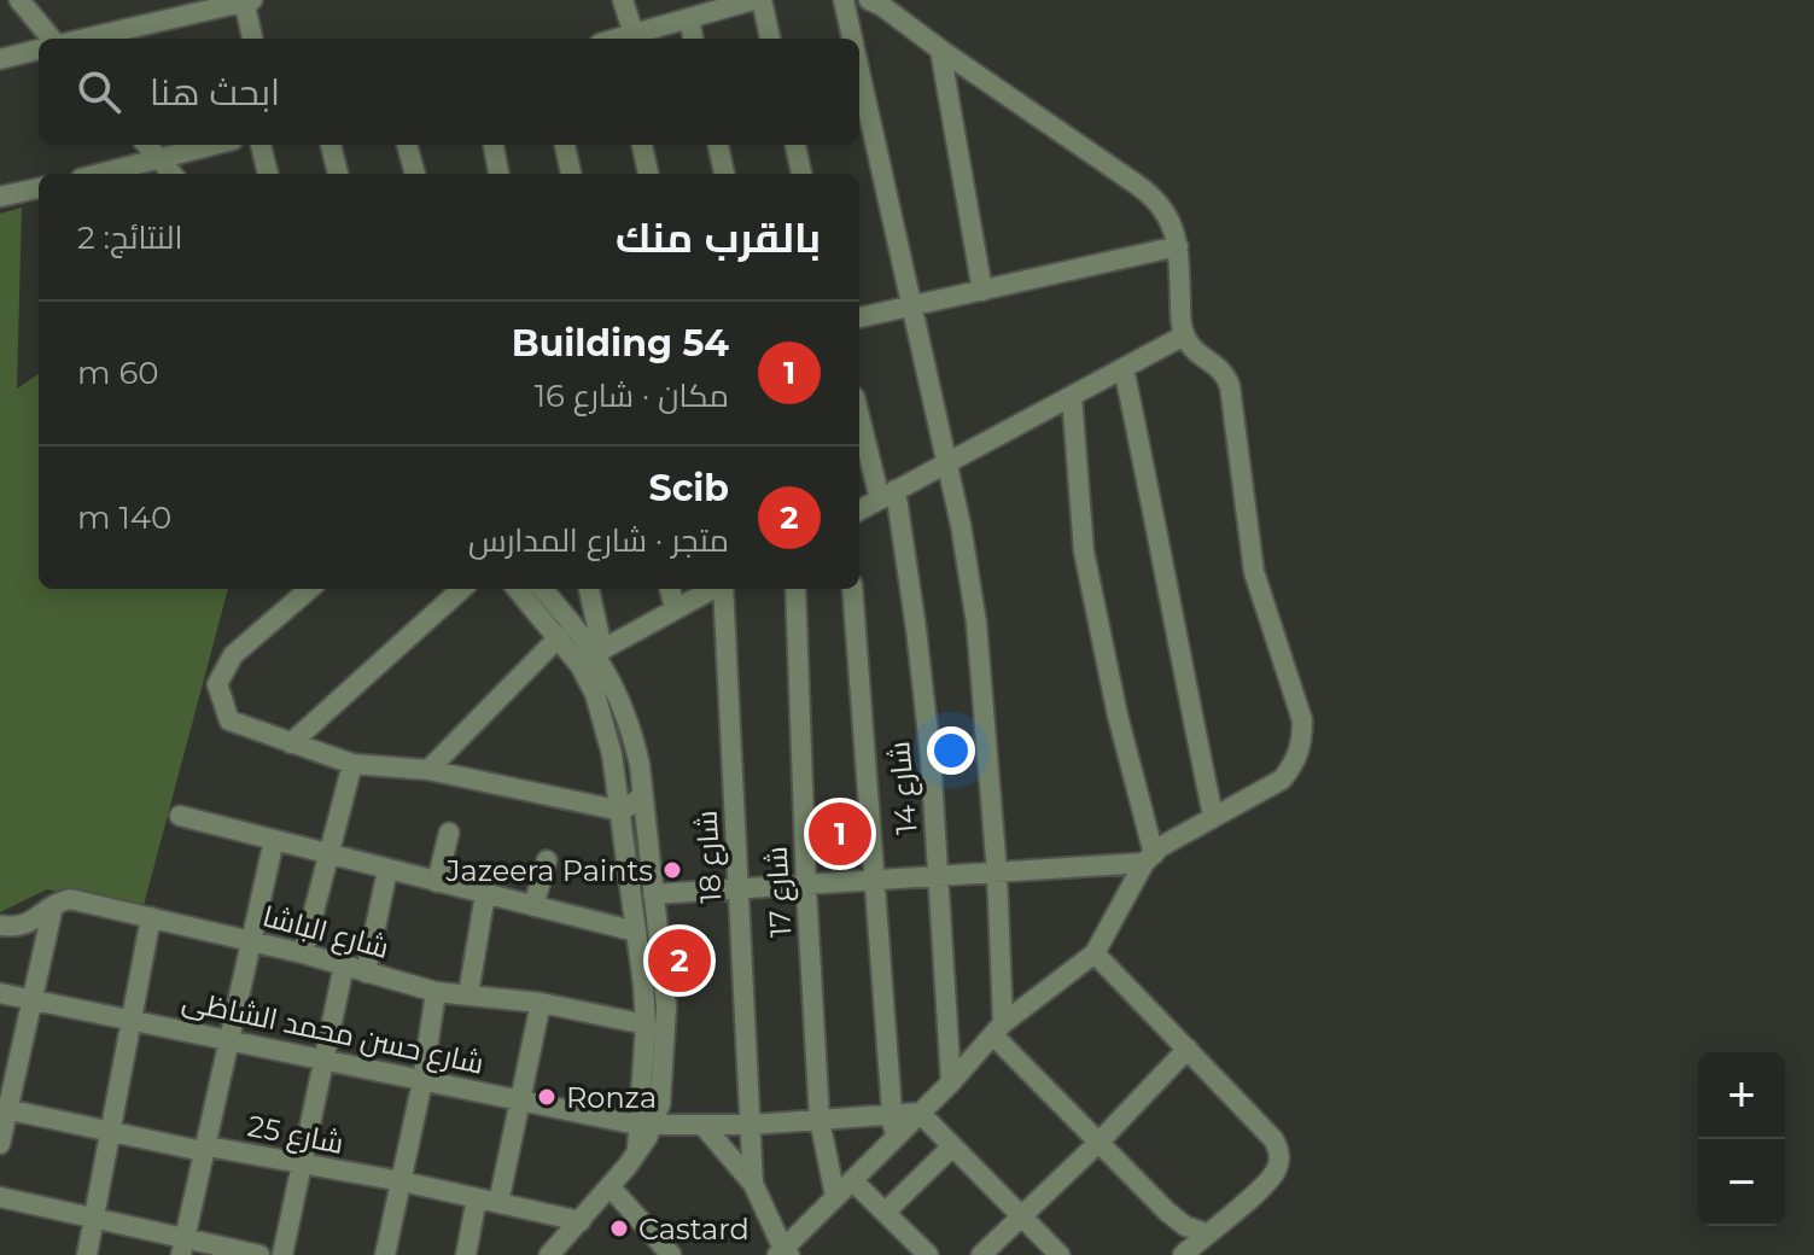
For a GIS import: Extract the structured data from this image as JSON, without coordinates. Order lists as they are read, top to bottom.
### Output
{
  "streets": {
    "street": [
      "شارع 14",
      "شارع 18",
      "شارع 17",
      "شارع الباشا",
      "شارع حسن محمد الشاظى",
      "شارع 25"
    ]
  },
  "crossings": [
    ["شارع 18", "شارع حسن محمد الشاظى"],
    ["شارع 17", "شارع حسن محمد الشاظى"]
  ],
  "places": ["Jazeera Paints", "Ronza", "Castard"],
  "page": {
    "search": "ابحث هنا",
    "heading": ["بالقرب منك", "النتائج: 2"],
    "list": [
      {
        "mark": "1",
        "name": "Building 54",
        "note": "مكان · شارع 16",
        "value": "60 m"
      },
      {
        "mark": "2",
        "name": "Scib",
        "note": "متجر · شارع المدارس",
        "value": "140 m"
      }
    ],
    "pins": ["1", "2"],
    "map_buttons": ["+", "−"]
  }
}
